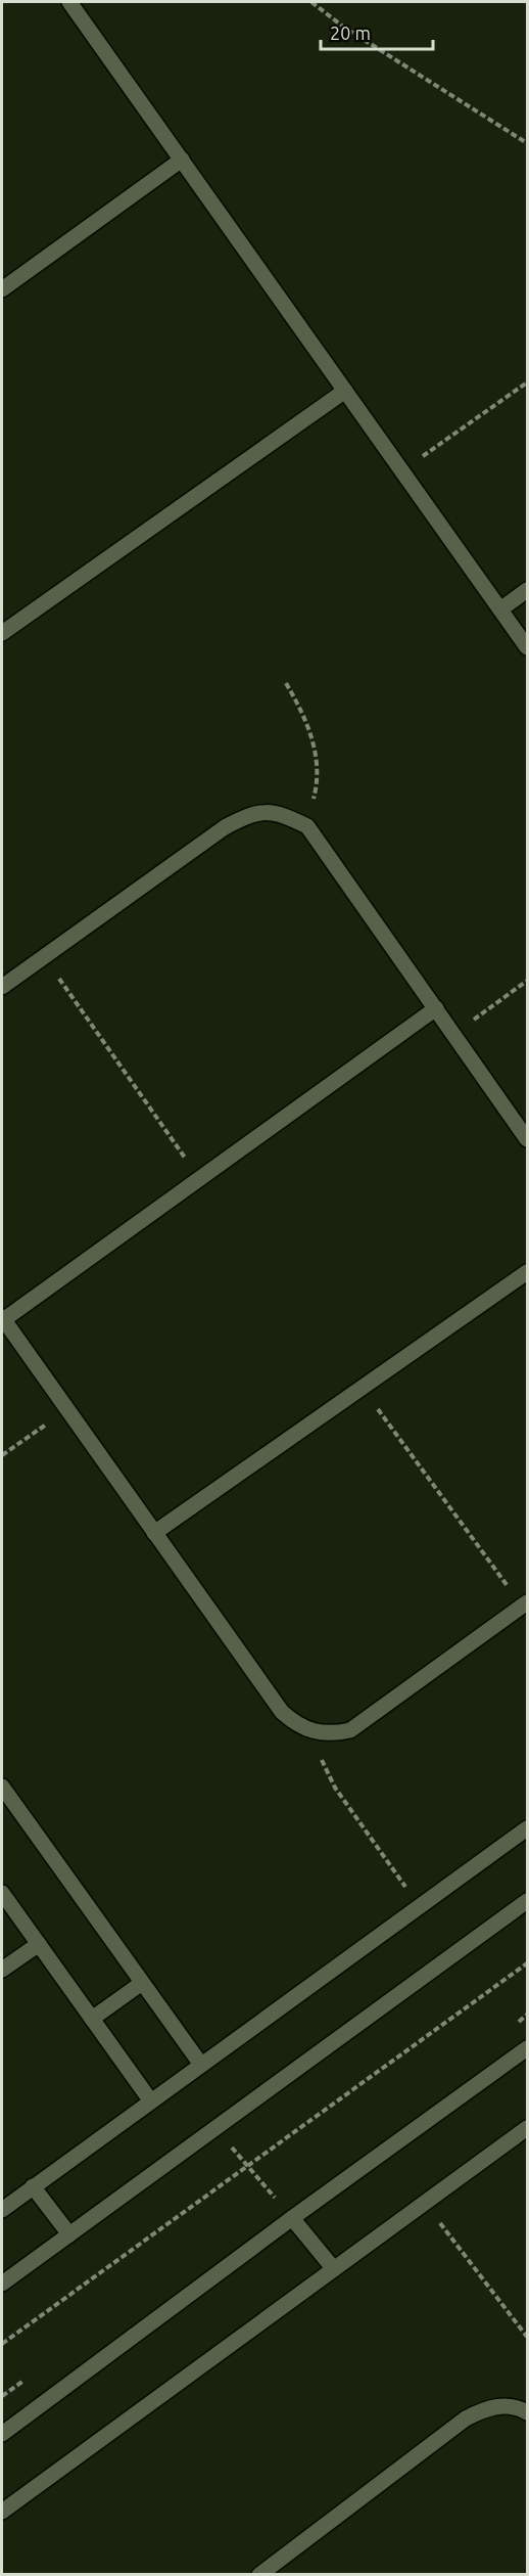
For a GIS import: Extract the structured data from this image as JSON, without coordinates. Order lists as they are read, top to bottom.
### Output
{
  "scale_bar": "20 m"
}
